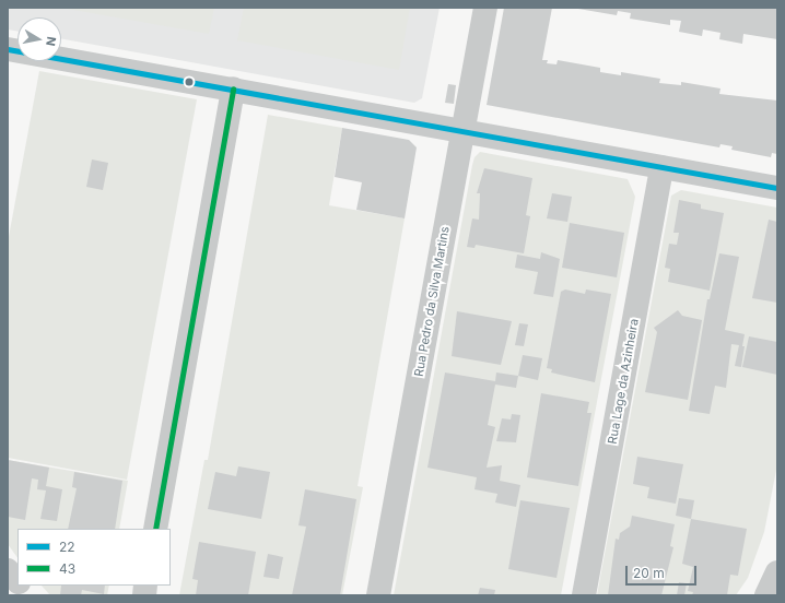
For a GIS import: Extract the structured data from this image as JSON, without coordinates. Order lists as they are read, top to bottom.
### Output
{
  "streets": {
    "street": ["Rua Pedro da Silva Martins", "Rua Lage da Azinheira"]
  },
  "lines": ["transit line 22", "transit line 43"],
  "legend": ["22", "43"],
  "scale_bar": "20 m",
  "north": "right"
}
